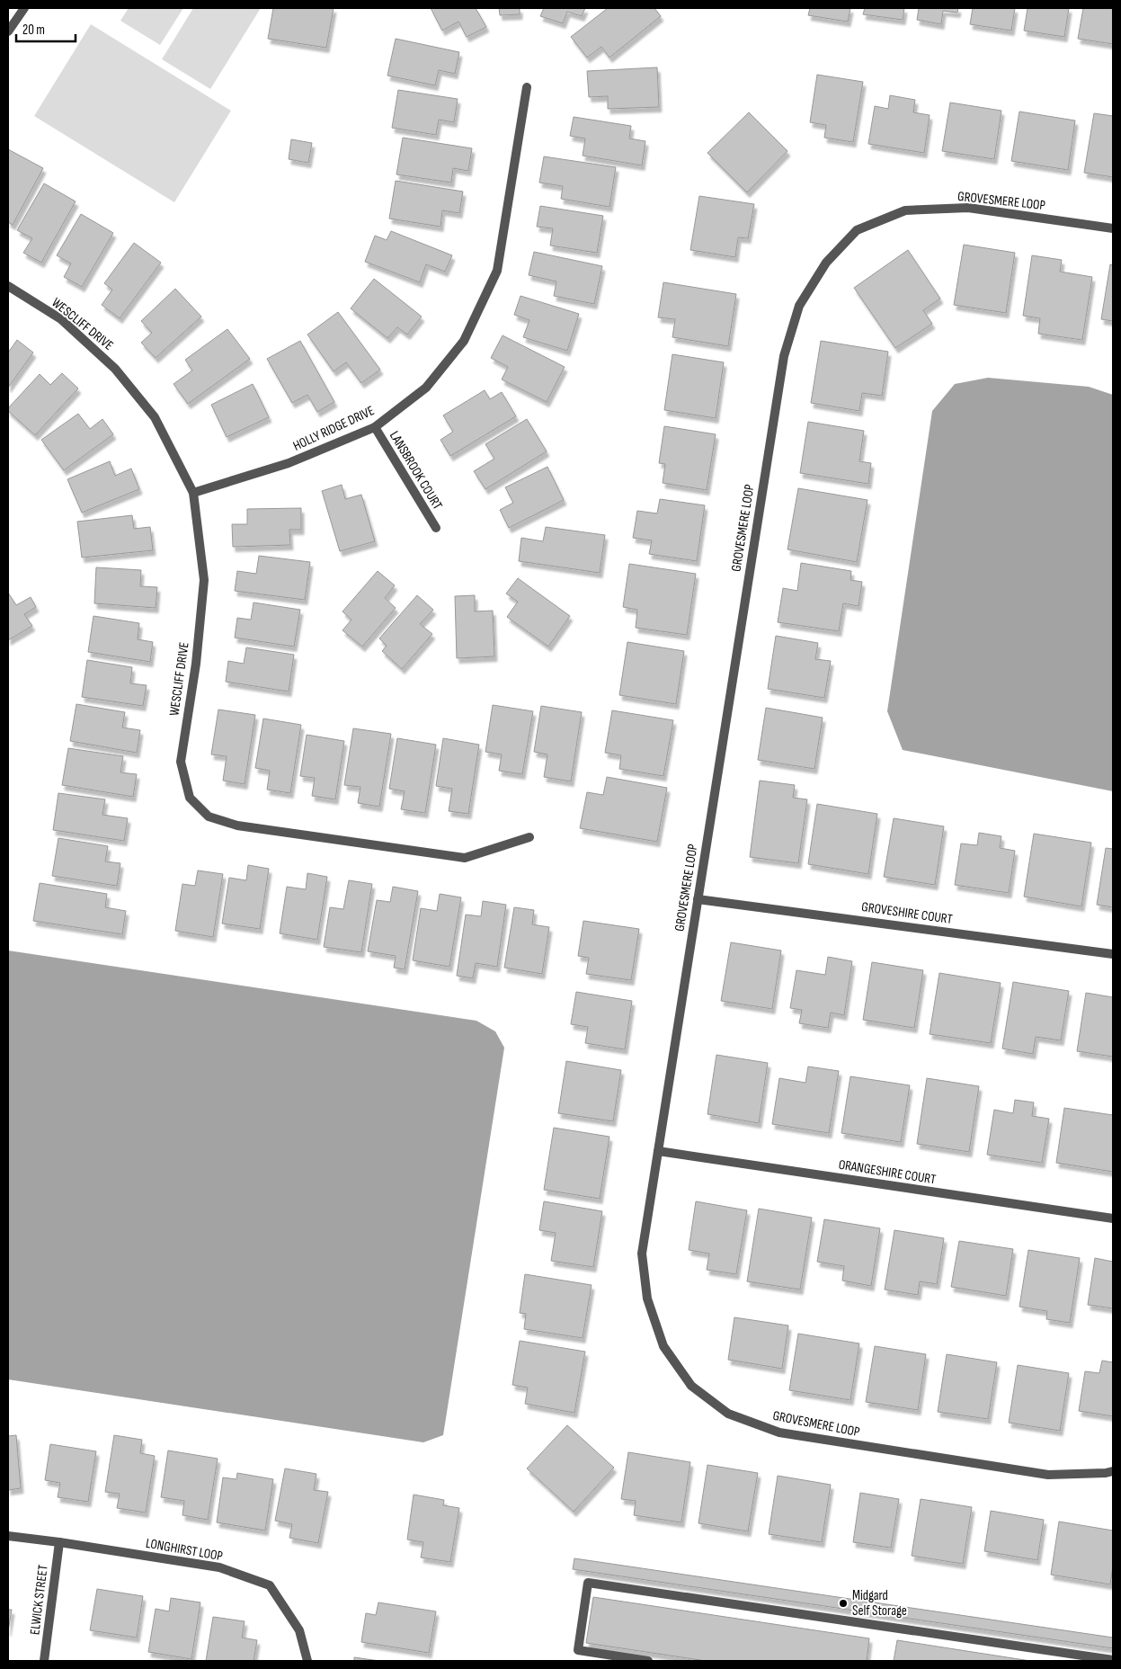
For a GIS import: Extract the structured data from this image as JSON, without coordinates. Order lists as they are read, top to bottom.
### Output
{
  "streets": {
    "street": [
      "GROVESMERE LOOP",
      "WESCLIFF DRIVE",
      "HOLLY RIDGE DRIVE",
      "LANSBROOK COURT",
      "GROVESHIRE COURT",
      "ORANGESHIRE COURT",
      "LONGHIRST LOOP",
      "ELWICK STREET"
    ]
  },
  "crossings": [
    ["GROVESMERE LOOP", "GROVESHIRE COURT"],
    ["GROVESMERE LOOP", "ORANGESHIRE COURT"],
    ["WESCLIFF DRIVE", "HOLLY RIDGE DRIVE"],
    ["HOLLY RIDGE DRIVE", "LANSBROOK COURT"],
    ["LONGHIRST LOOP", "ELWICK STREET"]
  ],
  "places": ["Midgard Self Storage"],
  "scale_bar": "20 m"
}
